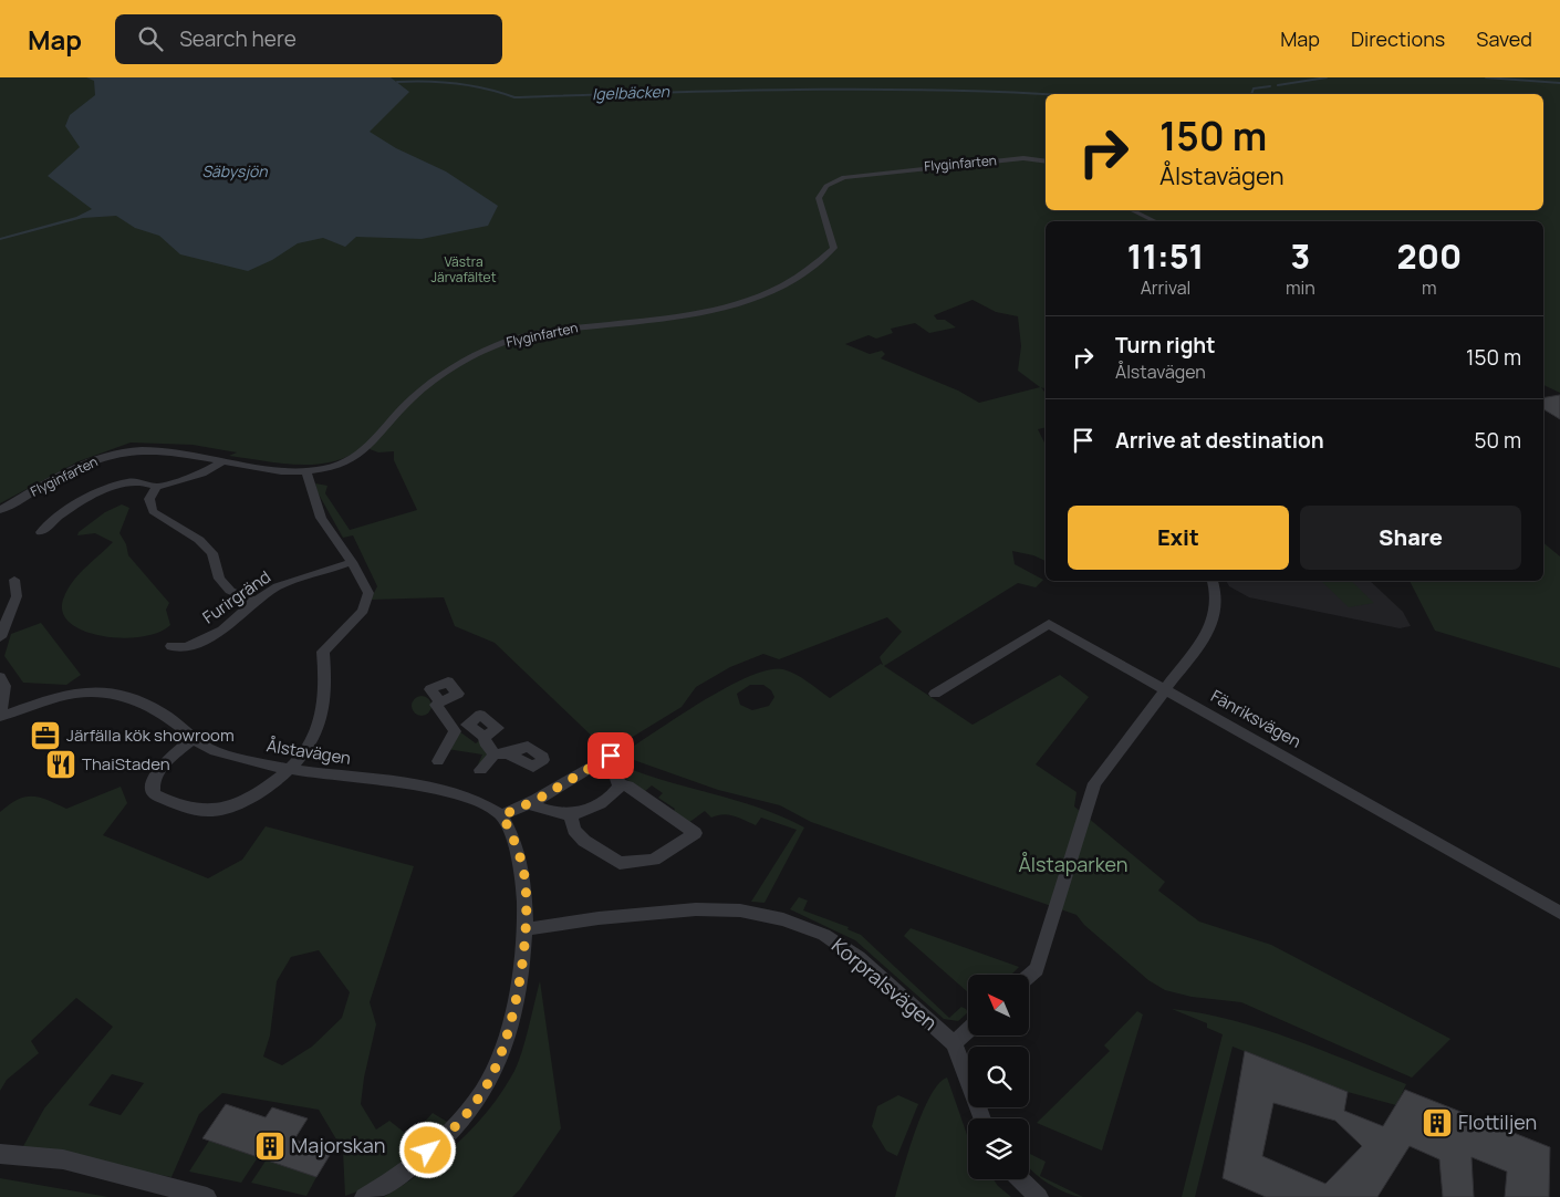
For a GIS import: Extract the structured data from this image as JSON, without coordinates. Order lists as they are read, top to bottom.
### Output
{
  "streets": {
    "street": [
      "Flyginfarten",
      "Furirgränd",
      "Fänriksvägen",
      "Ålstavägen",
      "Korpralsvägen"
    ]
  },
  "water": ["Igelbäcken", "Säbysjön"],
  "parks": ["Västra Järvafältet", "Ålstaparken"],
  "places": {
    "office": ["Järfälla kök showroom"],
    "restaurant": ["ThaiStaden"],
    "building": ["Flottiljen", "Majorskan"]
  },
  "north": "top left",
  "page": {
    "header": "Map",
    "search": "Search here",
    "nav": ["Map", "Directions", "Saved"],
    "turn": ["150 m", "Ålstavägen"],
    "eta": [
      "11:51",
      "Arrival",
      "3",
      "min",
      "200",
      "m"
    ],
    "list": [
      {
        "name": "Turn right",
        "note": "Ålstavägen",
        "value": "150 m"
      },
      {
        "name": "Arrive at destination",
        "value": "50 m"
      }
    ],
    "buttons": ["Exit", "Share"]
  }
}
